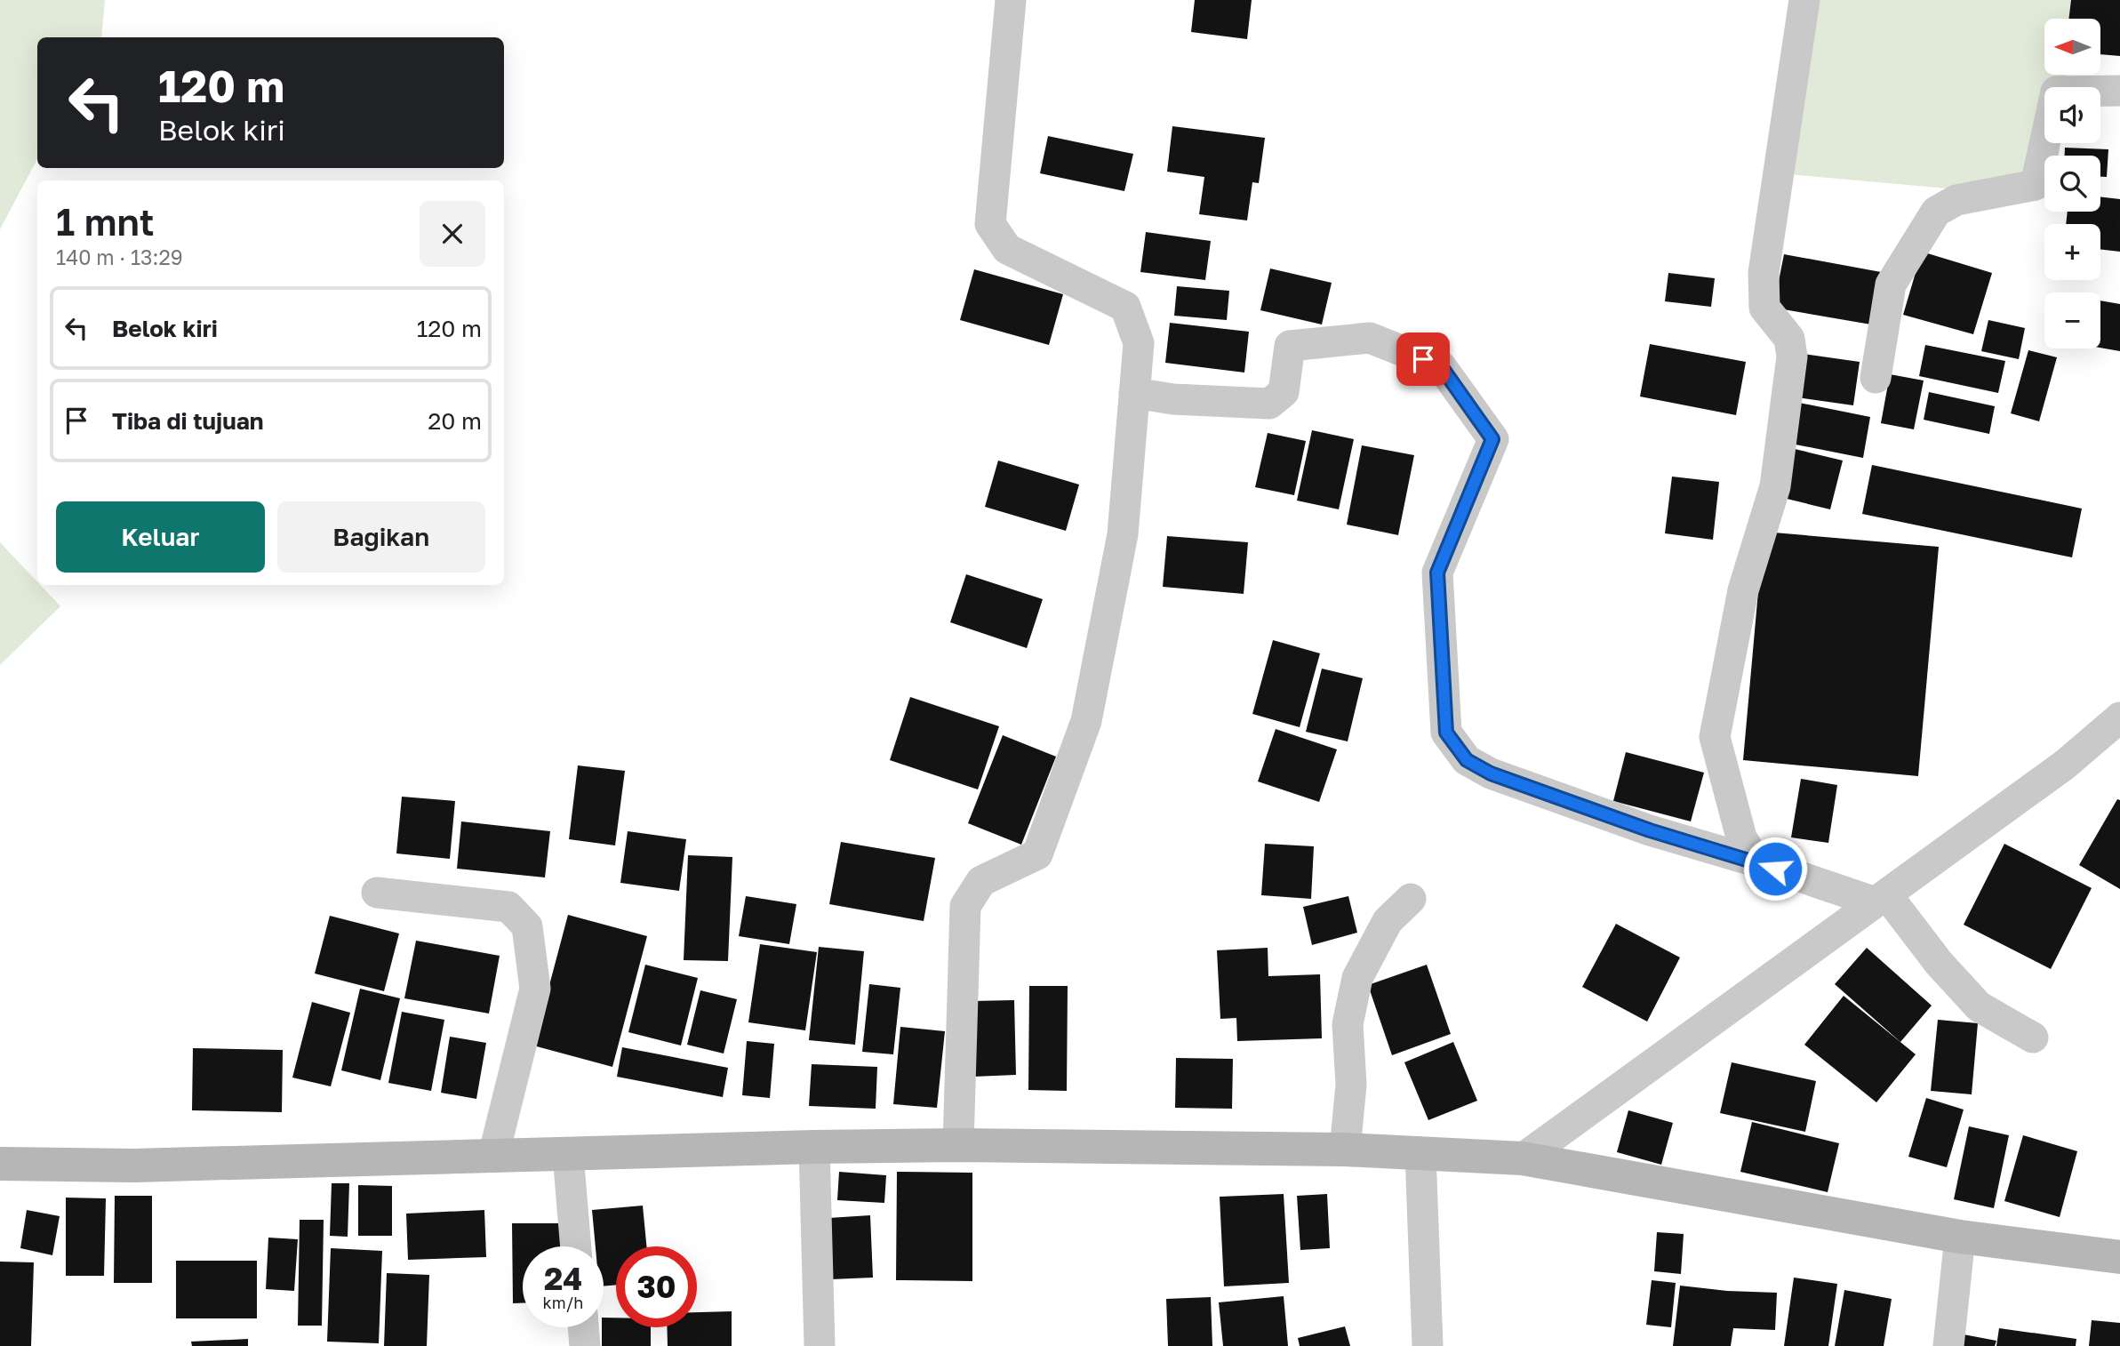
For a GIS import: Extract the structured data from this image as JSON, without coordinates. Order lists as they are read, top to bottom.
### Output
{
  "north": "left",
  "page": {
    "map_buttons": ["+", "−"],
    "turn": ["120 m", "Belok kiri"],
    "heading": ["1 mnt", "140 m · 13:29"],
    "list": [
      {
        "name": "Belok kiri",
        "value": "120 m"
      },
      {
        "name": "Tiba di tujuan",
        "value": "20 m"
      }
    ],
    "buttons": ["Keluar", "Bagikan"],
    "speed": "24 km/h",
    "limit": "30"
  }
}
